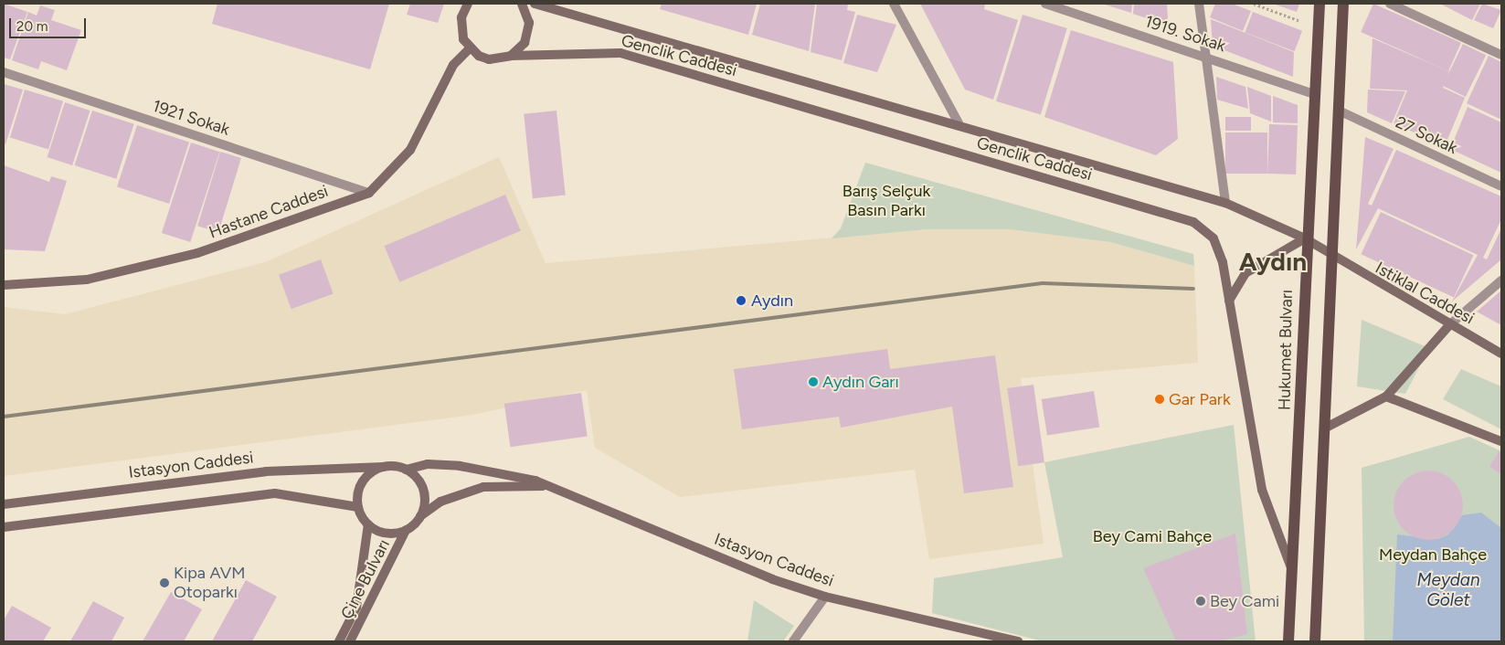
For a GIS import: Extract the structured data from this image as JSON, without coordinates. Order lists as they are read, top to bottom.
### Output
{
  "streets": {
    "main road": ["Hukumet Bulvarı"],
    "street": [
      "1919. Sokak",
      "Genclik Caddesi",
      "1921 Sokak",
      "27 Sokak",
      "Hastane Caddesi",
      "Istiklal Caddesi",
      "Istasyon Caddesi",
      "Çine Bulvarı"
    ]
  },
  "crossings": [
    ["1919. Sokak", "Hukumet Bulvarı"],
    ["Genclik Caddesi", "Hastane Caddesi"],
    ["Genclik Caddesi", "Istiklal Caddesi"],
    ["Genclik Caddesi", "Hukumet Bulvarı"],
    ["1921 Sokak", "Hastane Caddesi"],
    ["Istasyon Caddesi", "Çine Bulvarı"]
  ],
  "districts": ["Aydın"],
  "water": ["Meydan Gölet"],
  "parks": ["Barış Selçuk Basın Parkı", "Bey Cami Bahçe", "Meydan Bahçe"],
  "places": [
    "Aydın",
    "Aydın Garı",
    "Gar Park",
    "Kipa AVM Otoparkı",
    "Bey Cami"
  ],
  "scale_bar": "20 m"
}
